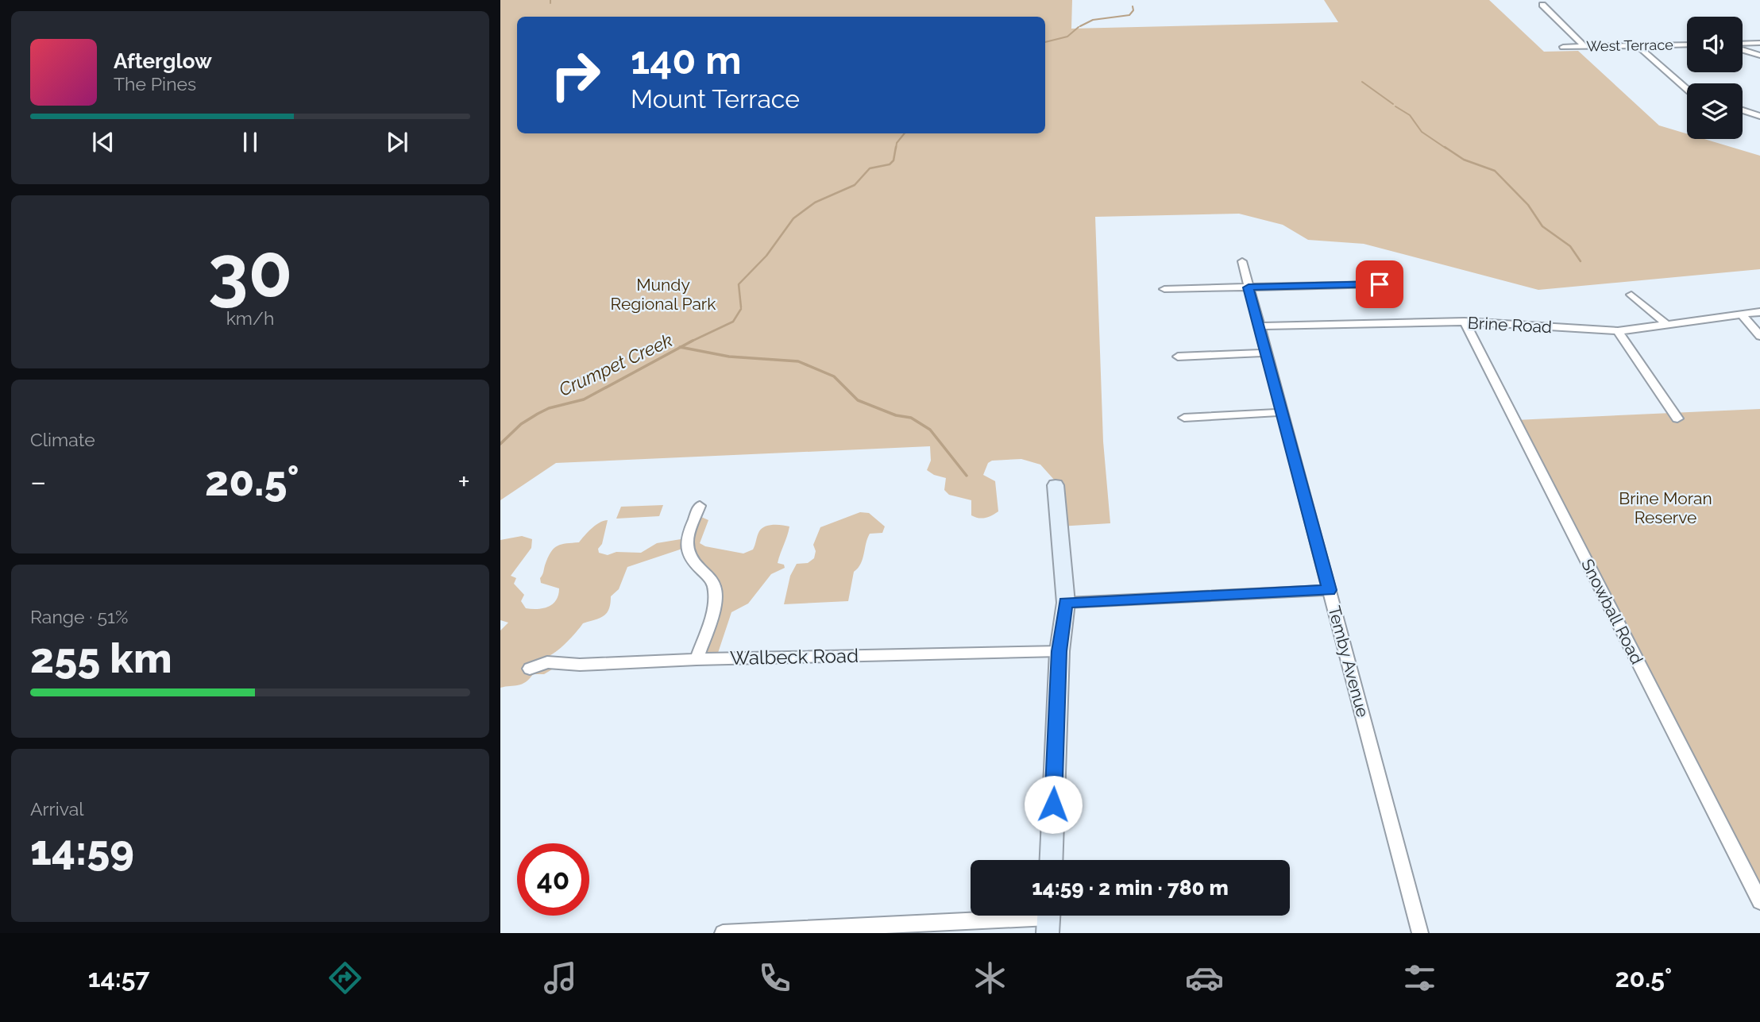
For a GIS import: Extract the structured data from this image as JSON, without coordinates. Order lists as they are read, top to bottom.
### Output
{
  "streets": {
    "street": [
      "West Terrace",
      "Brine Road",
      "Snowball Road",
      "Walbeck Road",
      "Temby Avenue"
    ]
  },
  "crossings": [
    ["Brine Road", "Snowball Road"],
    ["Brine Road", "Temby Avenue"]
  ],
  "water": ["Crumpet Creek"],
  "parks": ["Mundy Regional Park", "Brine Moran Reserve"],
  "page": {
    "turn": ["140 m", "Mount Terrace"],
    "song": ["Afterglow", "The Pines"],
    "tile": [
      ["30", "km/h"],
      "Climate",
      ["Range · 51%", "255 km"],
      ["Arrival", "14:59"]
    ],
    "heat": ["−", "20.5°", "+"],
    "limit": "40",
    "trip": "14:59 · 2 min · 780 m",
    "tabs": ["14:57", "20.5°"]
  }
}
